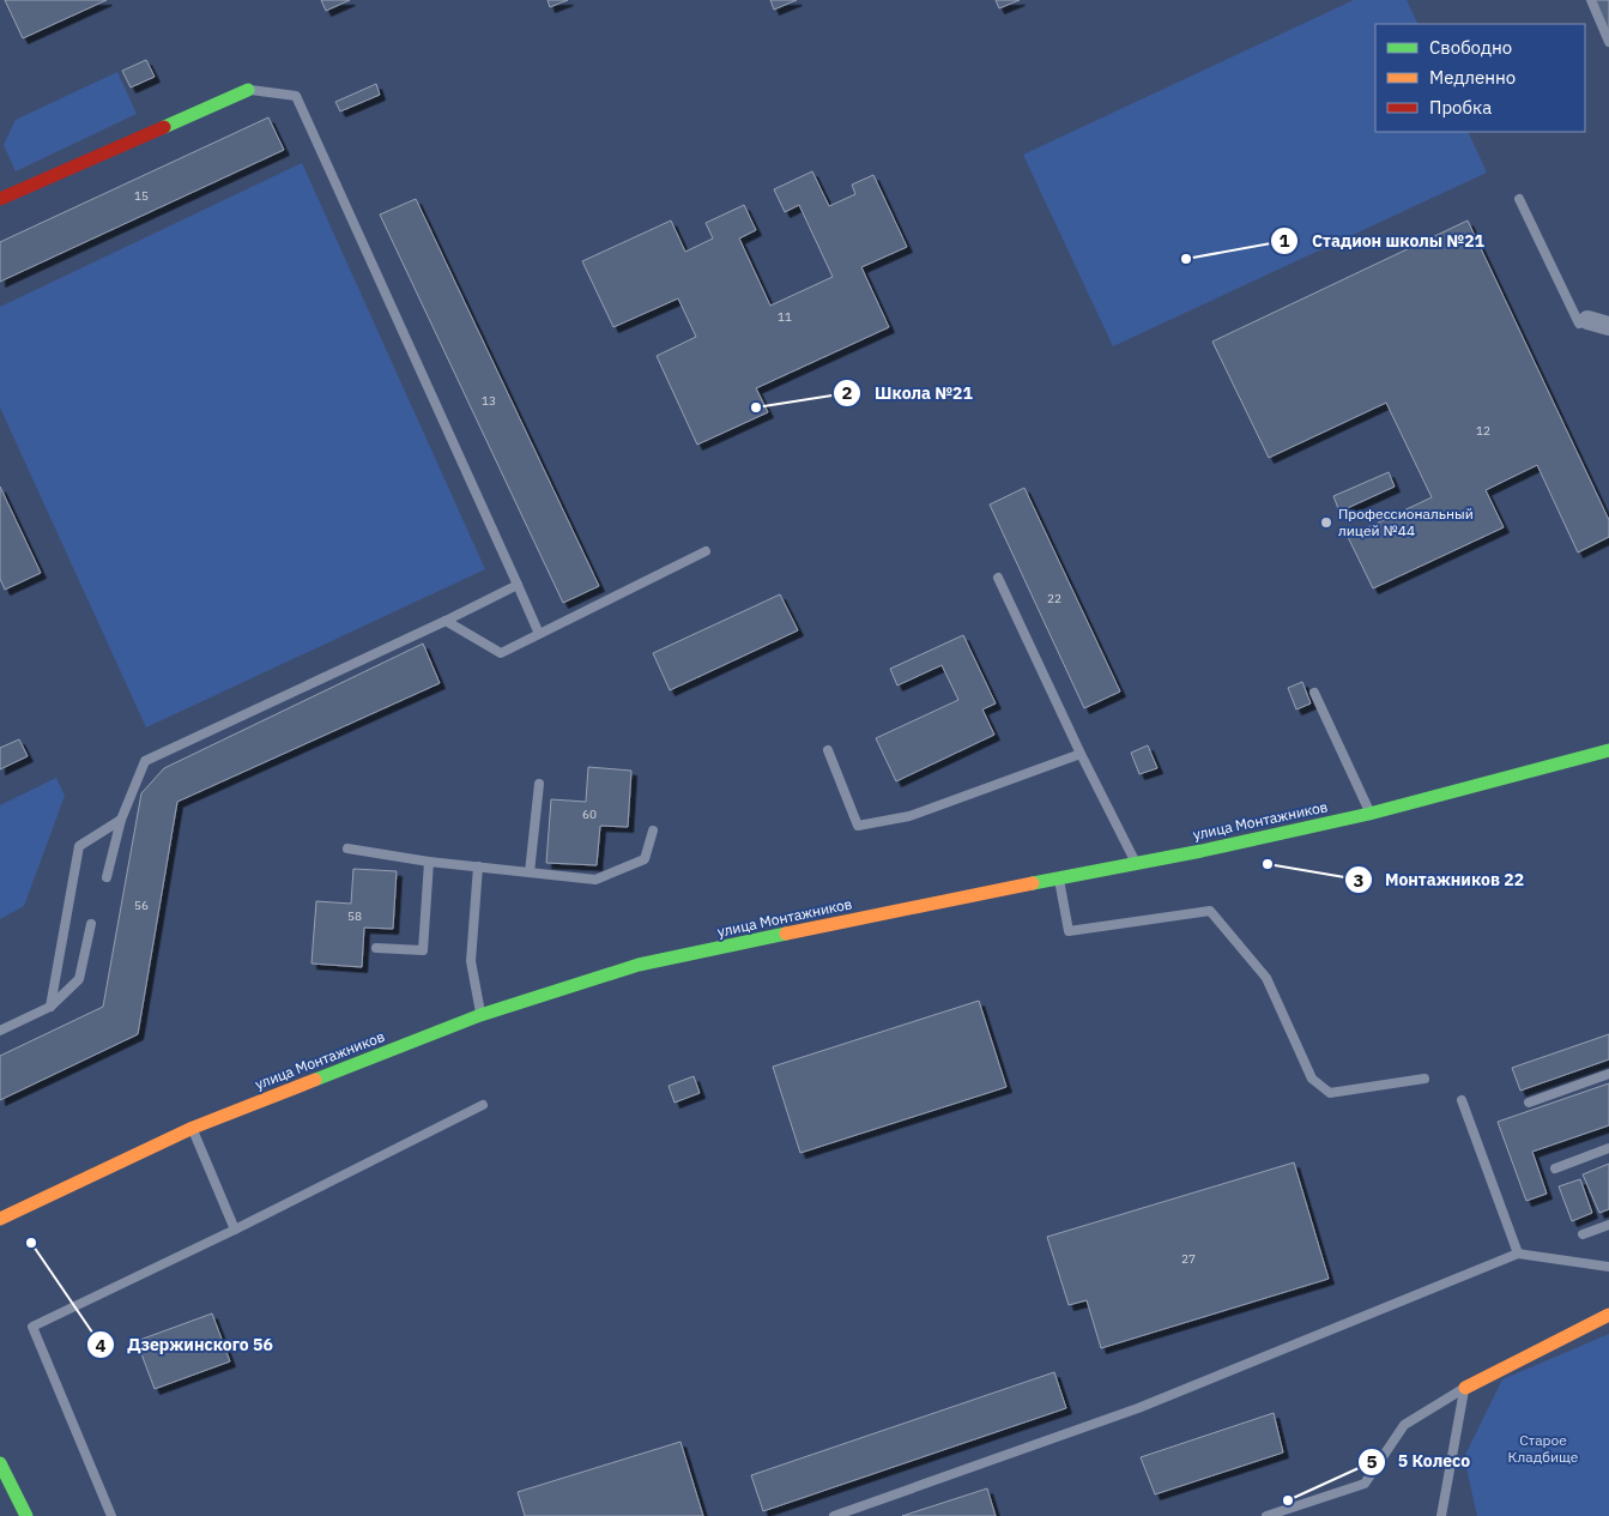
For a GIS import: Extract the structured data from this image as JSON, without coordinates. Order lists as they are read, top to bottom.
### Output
{
  "streets": {
    "street": ["улица Монтажников"]
  },
  "parks": ["Старое Кладбище"],
  "places": [
    "Стадион школы №21",
    "Школа №21",
    "Профессиональный лицей №44",
    "Монтажников 22",
    "Дзержинского 56",
    "5 Колесо"
  ],
  "house_numbers": [
    "15",
    "11",
    "13",
    "12",
    "22",
    "60",
    "56",
    "58",
    "27"
  ],
  "legend": ["Свободно", "Медленно", "Пробка"]
}
